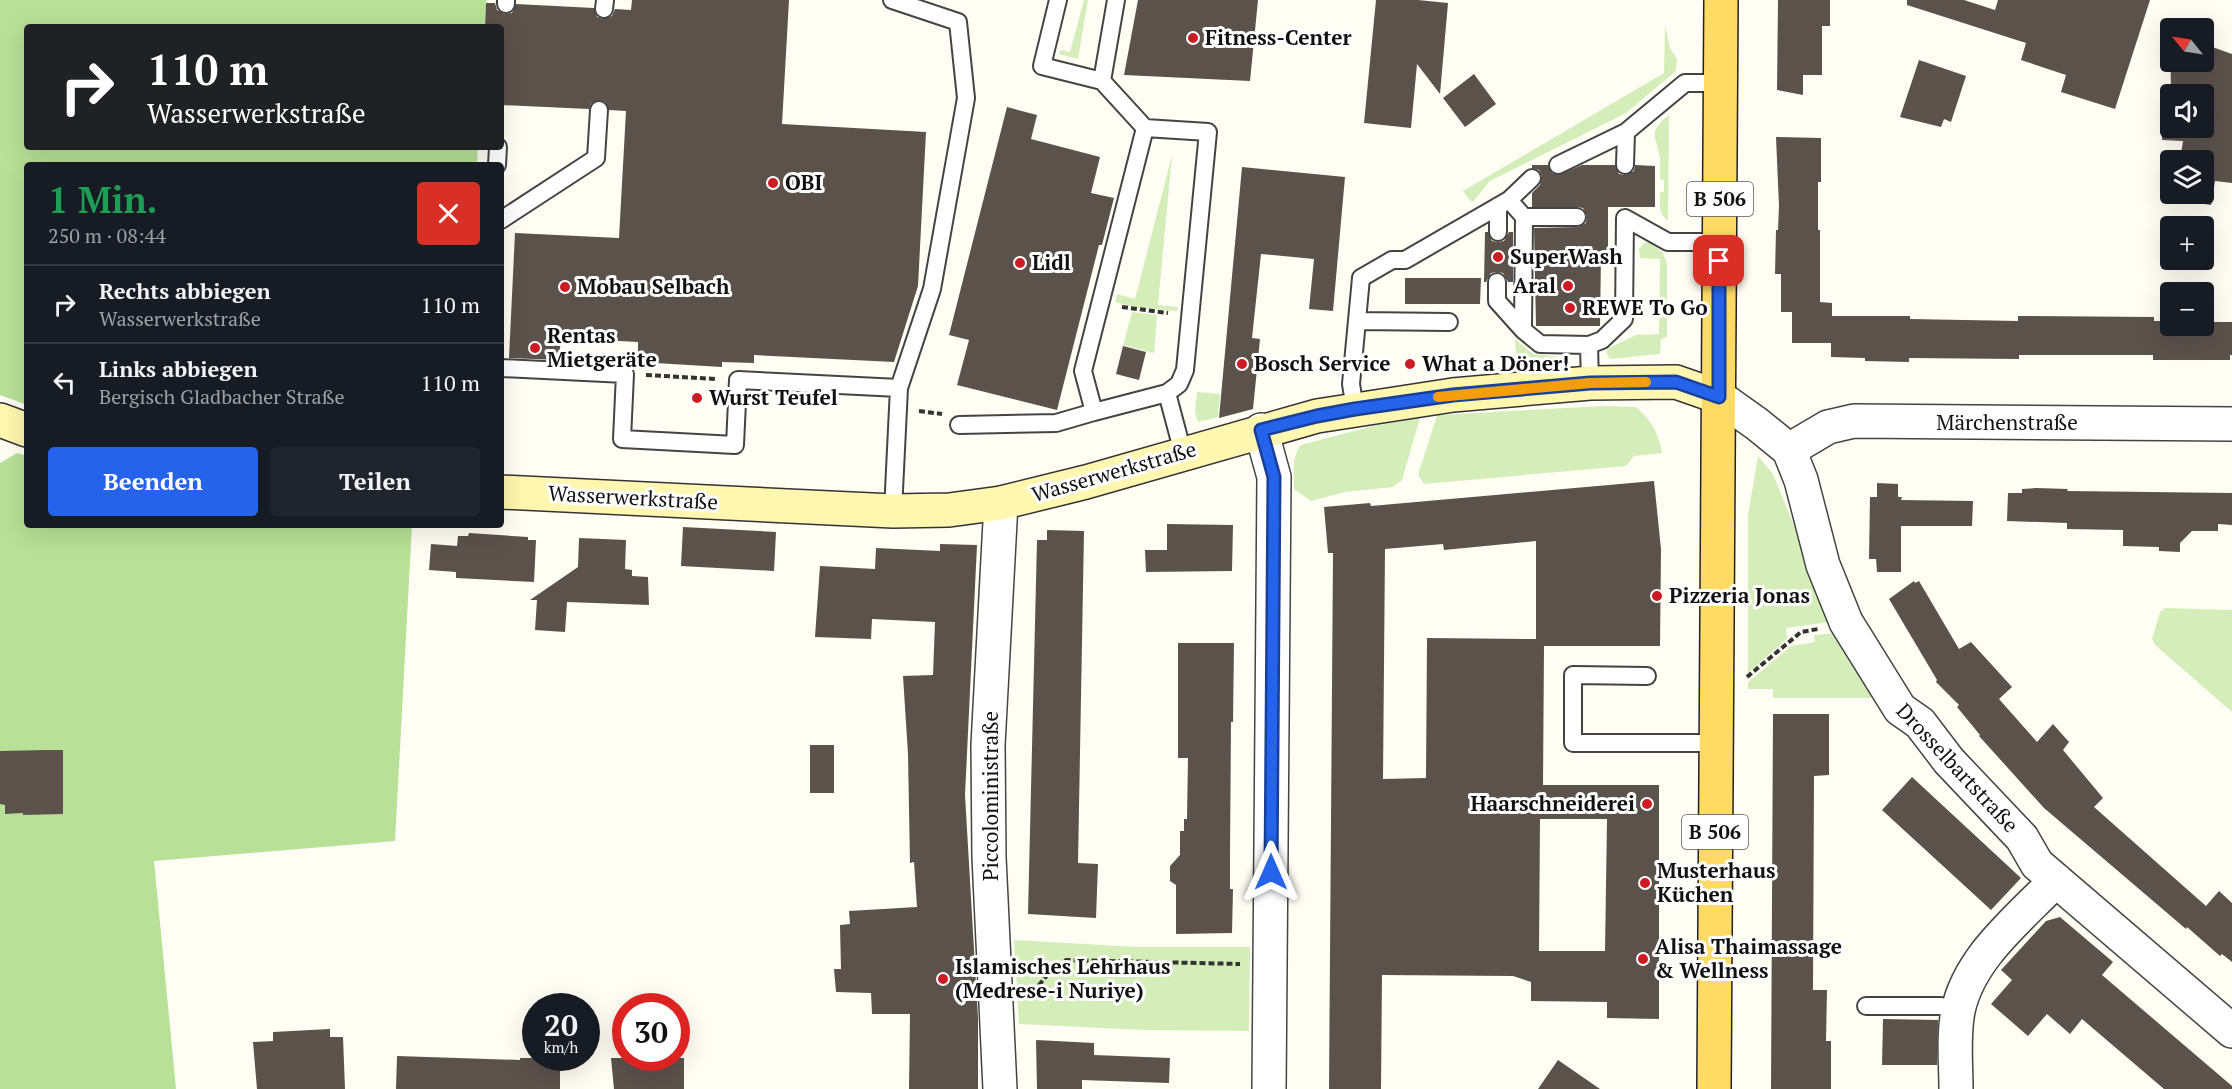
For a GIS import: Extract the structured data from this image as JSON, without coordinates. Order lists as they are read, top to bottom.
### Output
{
  "streets": {
    "main road": ["B 506", "Wasserwerkstraße"],
    "street": ["Märchenstraße", "Drosselbartstraße", "Piccoloministraße"]
  },
  "crossings": [
    ["B 506", "Wasserwerkstraße"],
    ["B 506", "Drosselbartstraße"],
    ["Märchenstraße", "Drosselbartstraße"],
    ["Wasserwerkstraße", "Drosselbartstraße"],
    ["Wasserwerkstraße", "Piccoloministraße"]
  ],
  "places": [
    "Fitness-Center",
    "OBI",
    "SuperWash",
    "Lidl",
    "Aral",
    "Mobau Selbach",
    "REWE To Go",
    "Rentas Mietgeräte",
    "Bosch Service",
    "What a Döner!",
    "Wurst Teufel",
    "Pizzeria Jonas",
    "Haarschneiderei",
    "Musterhaus Küchen",
    "Alisa Thaimassage & Wellness",
    "Islamisches Lehrhaus (Medrese-i Nuriye)"
  ],
  "north": "top left",
  "page": {
    "map_buttons": ["+", "−"],
    "turn": ["110 m", "Wasserwerkstraße"],
    "heading": ["1 Min.", "250 m · 08:44"],
    "list": [
      {
        "name": "Rechts abbiegen",
        "note": "Wasserwerkstraße",
        "value": "110 m"
      },
      {
        "name": "Links abbiegen",
        "note": "Bergisch Gladbacher Straße",
        "value": "110 m"
      }
    ],
    "buttons": ["Beenden", "Teilen"],
    "speed": "20 km/h",
    "limit": "30"
  }
}
